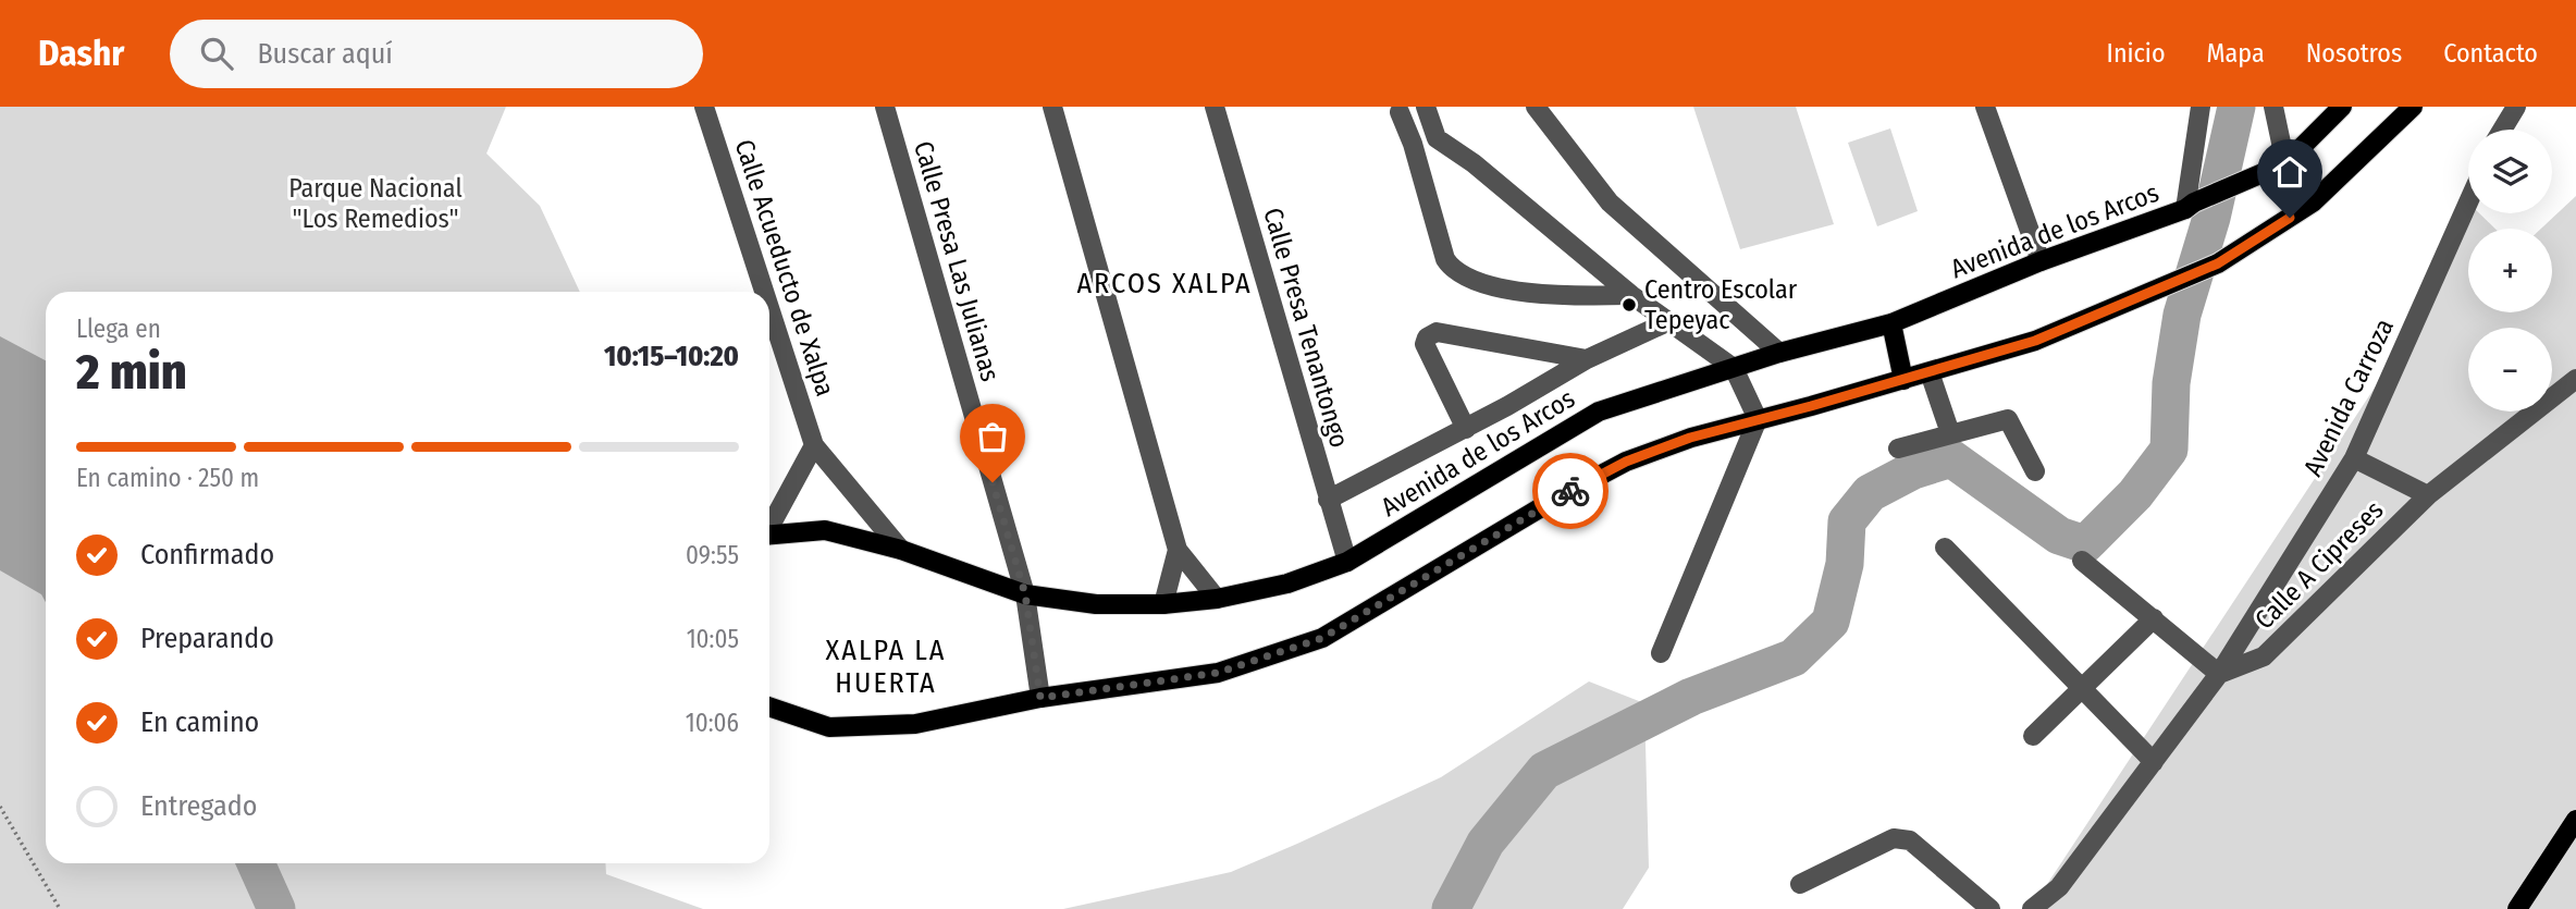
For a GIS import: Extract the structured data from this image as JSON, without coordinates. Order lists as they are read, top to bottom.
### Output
{
  "streets": {
    "main road": ["Avenida de los Arcos"],
    "street": [
      "Calle Presa Las Julianas",
      "Calle Acueducto de Xalpa",
      "Calle Presa Tenantongo",
      "Avenida Carroza",
      "Calle A Cipreses"
    ]
  },
  "crossings": [
    ["Avenida de los Arcos", "Calle Presa Las Julianas"],
    ["Avenida de los Arcos", "Calle Acueducto de Xalpa"],
    ["Avenida de los Arcos", "Calle Presa Tenantongo"],
    ["Avenida Carroza", "Calle A Cipreses"]
  ],
  "districts": ["ARCOS XALPA", "XALPA LA HUERTA"],
  "parks": ["Parque Nacional \"Los Remedios\""],
  "places": ["Centro Escolar Tepeyac"],
  "page": {
    "header": "Dashr",
    "search": "Buscar aquí",
    "nav": [
      "Inicio",
      "Mapa",
      "Nosotros",
      "Contacto"
    ],
    "map_buttons": ["+", "−"],
    "heading": ["2 min", "Llega en", "10:15–10:20"],
    "bar": "En camino · 250 m",
    "list": [
      ["Confirmado", "09:55"],
      ["Preparando", "10:05"],
      ["En camino", "10:06"],
      "Entregado"
    ]
  }
}
